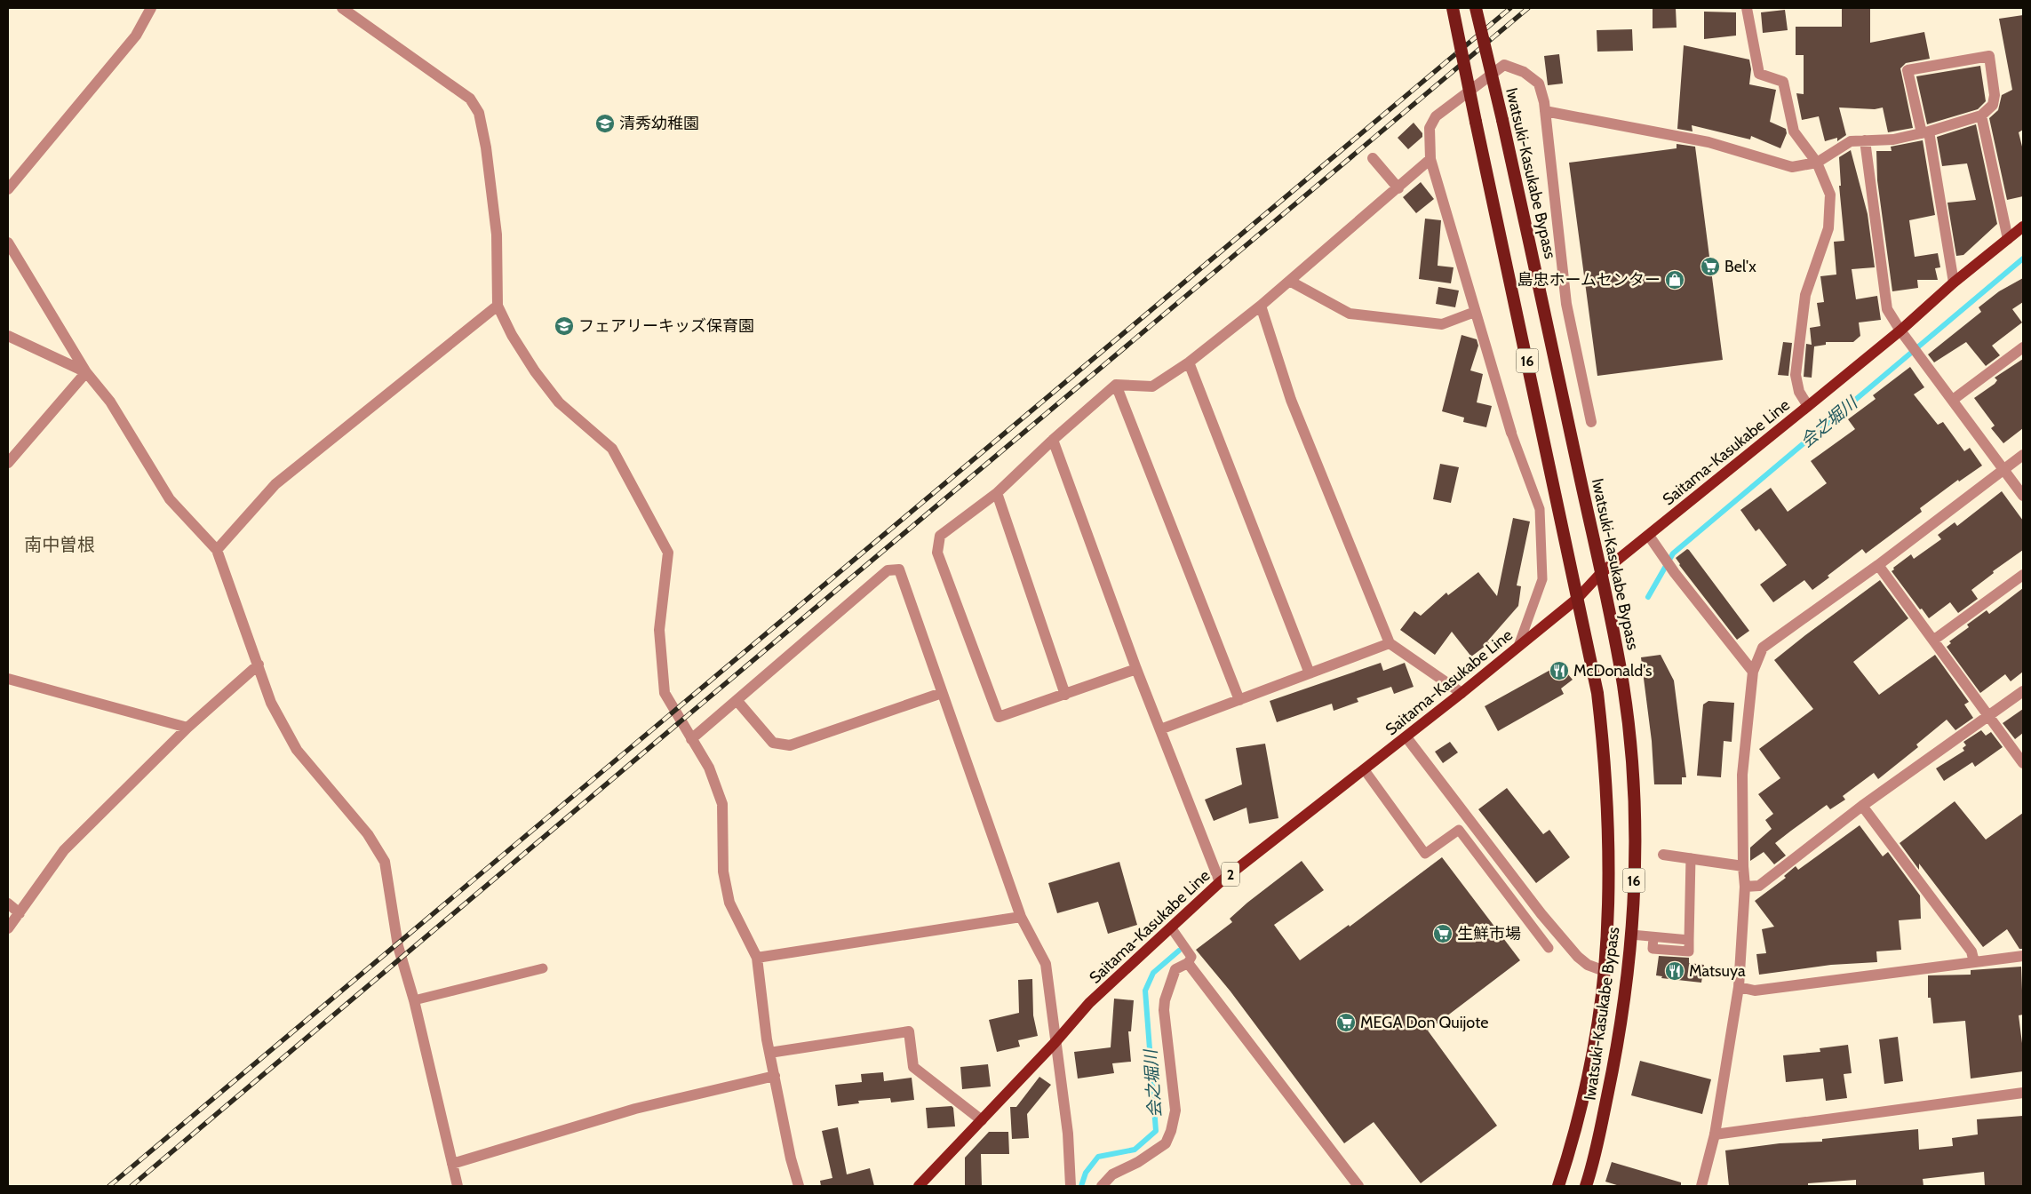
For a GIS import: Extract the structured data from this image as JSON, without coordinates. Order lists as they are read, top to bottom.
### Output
{
  "streets": {
    "highway": ["Iwatsuki-Kasukabe Bypass", "16"],
    "main road": ["Saitama-Kasukabe Line", "2"]
  },
  "crossings": [
    ["Iwatsuki-Kasukabe Bypass", "Saitama-Kasukabe Line"]
  ],
  "districts": ["南中曽根"],
  "water": ["会之堀川"],
  "places": {
    "school or university": ["清秀幼稚園", "フェアリーキッズ保育園"],
    "supermarket": ["Bel'x", "生鮮市場", "MEGA Don Quijote"],
    "shop": ["島忠ホームセンター"],
    "restaurant": ["McDonald's", "Matsuya"]
  }
}
